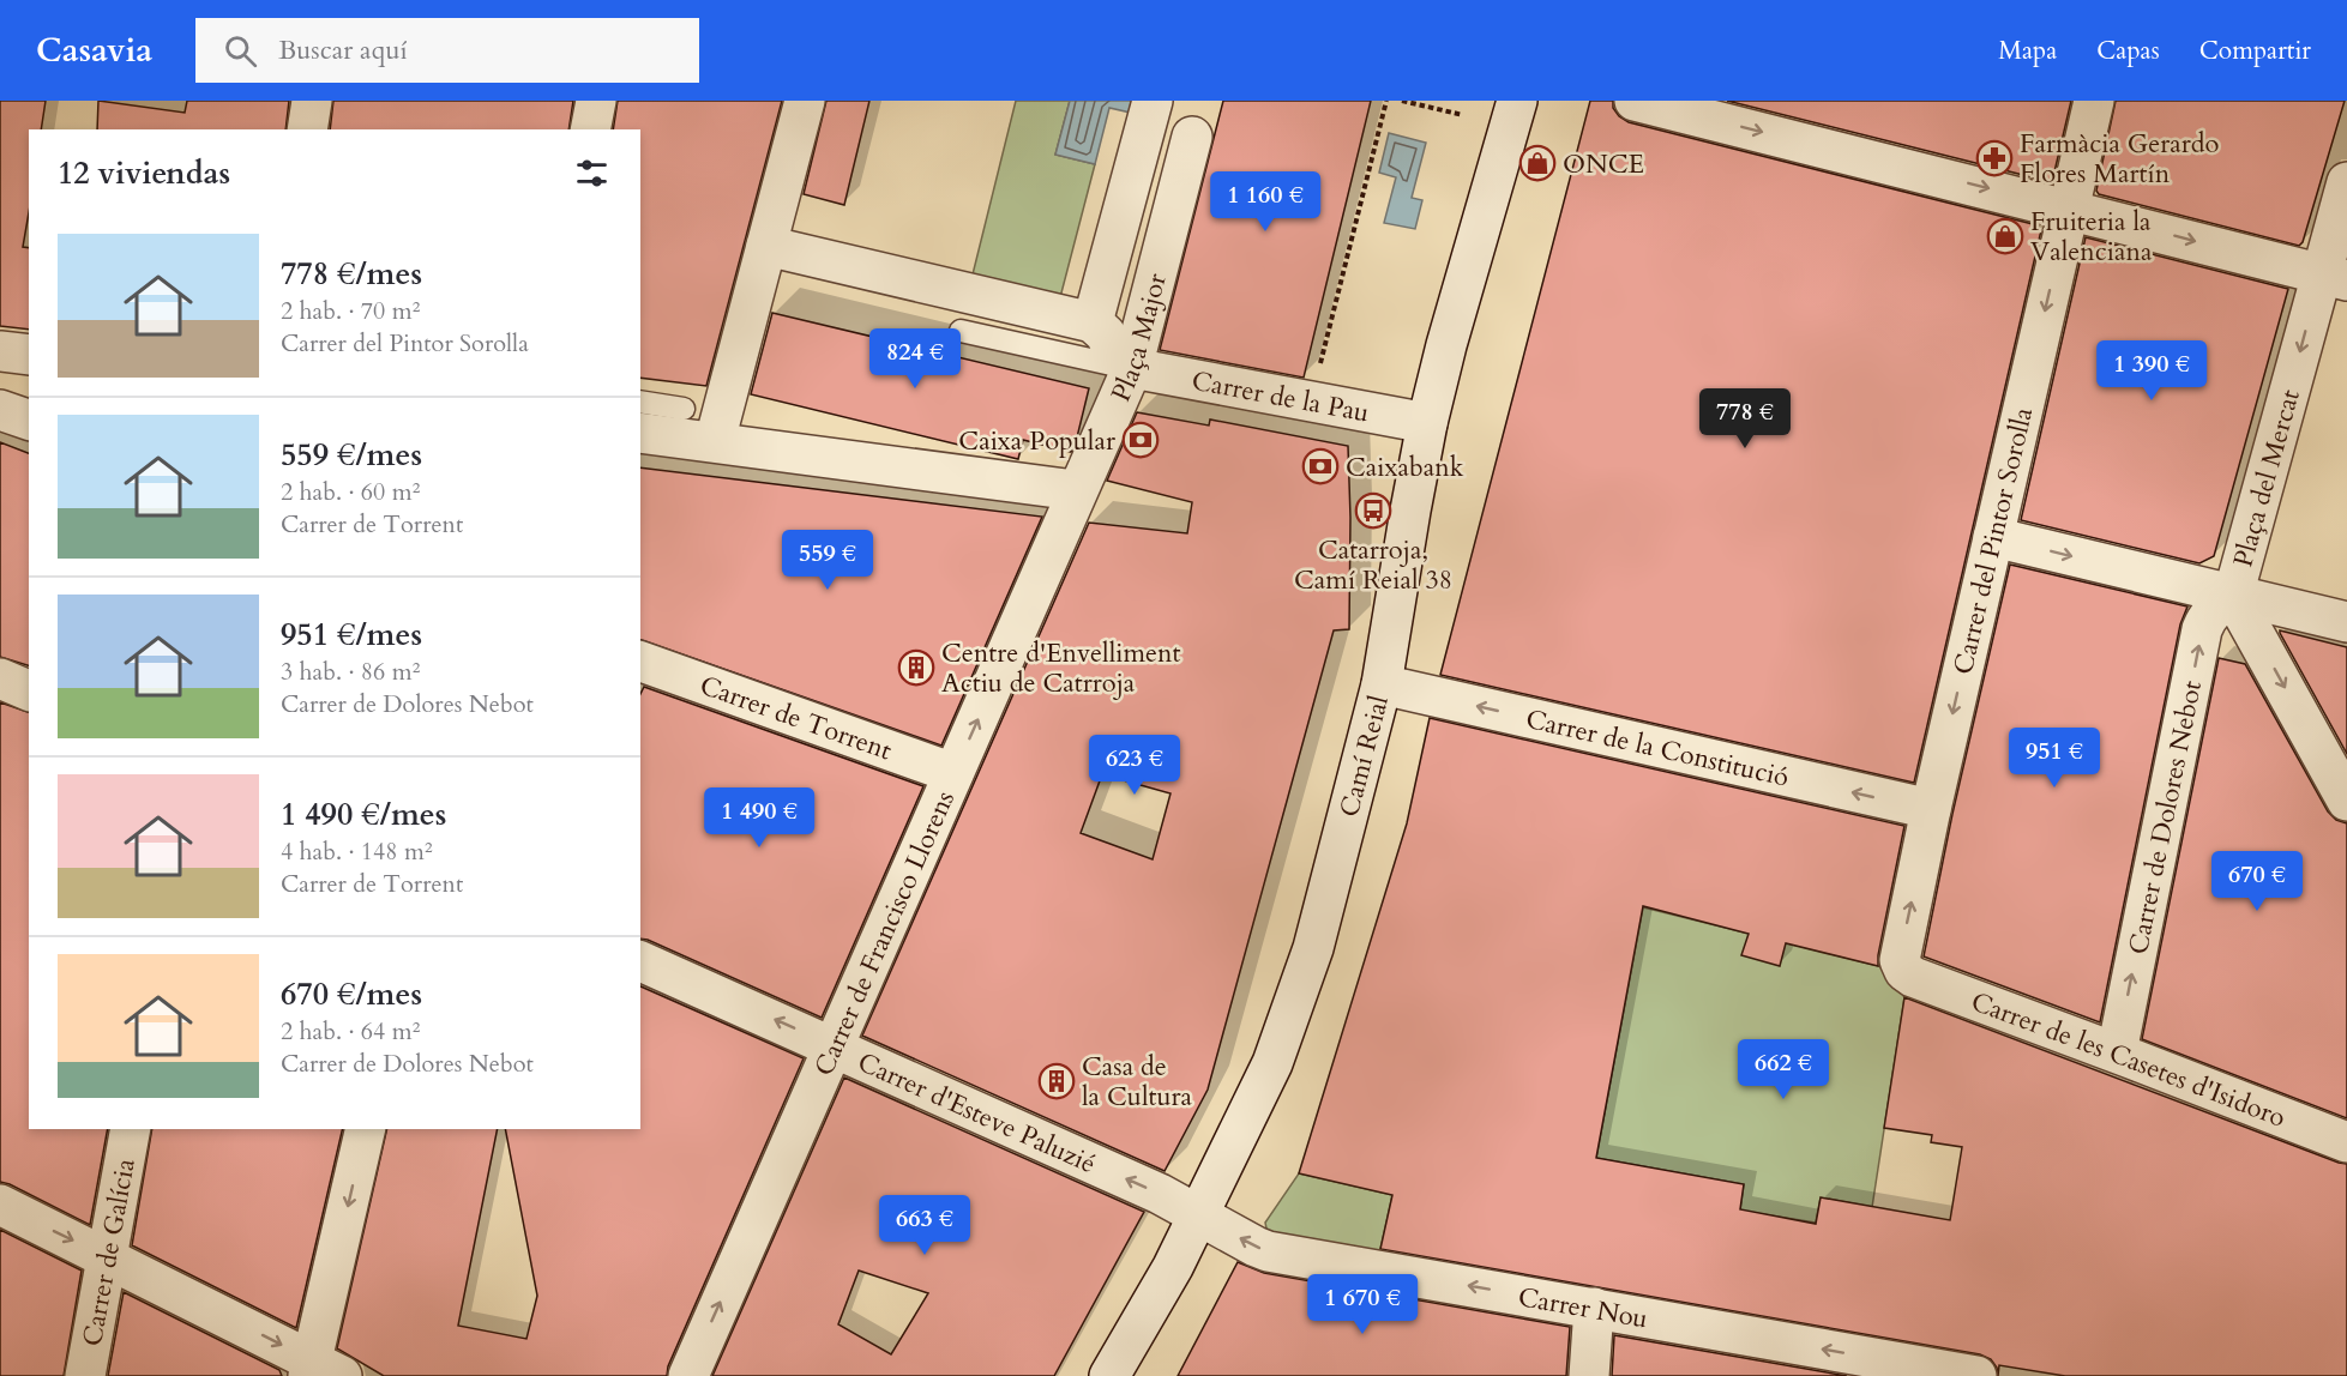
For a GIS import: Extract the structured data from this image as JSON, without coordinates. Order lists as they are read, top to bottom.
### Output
{
  "streets": {
    "street": [
      "Plaça Major",
      "Carrer de la Pau",
      "Plaça del Mercat",
      "Carrer del Pintor Sorolla",
      "Carrer de Torrent",
      "Carrer de la Constitució",
      "Camí Reial",
      "Carrer de Dolores Nebot",
      "Carrer de Francisco Llorens",
      "Carrer de les Casetes d'Isidoro",
      "Carrer d'Esteve Paluzié",
      "Carrer de Galícia",
      "Carrer Nou"
    ]
  },
  "crossings": [
    ["Plaça Major", "Carrer de la Pau"],
    ["Plaça Major", "Carrer de Francisco Llorens"],
    ["Carrer de la Pau", "Camí Reial"],
    ["Plaça del Mercat", "Carrer de Dolores Nebot"],
    ["Carrer del Pintor Sorolla", "Carrer de la Constitució"],
    ["Carrer del Pintor Sorolla", "Carrer de les Casetes d'Isidoro"],
    ["Carrer de Torrent", "Carrer de Francisco Llorens"],
    ["Carrer de la Constitució", "Camí Reial"],
    ["Camí Reial", "Carrer d'Esteve Paluzié"],
    ["Camí Reial", "Carrer Nou"],
    ["Carrer de Dolores Nebot", "Carrer de les Casetes d'Isidoro"],
    ["Carrer de Francisco Llorens", "Carrer d'Esteve Paluzié"],
    ["Carrer d'Esteve Paluzié", "Carrer Nou"]
  ],
  "one_way": [
    "Plaça del Mercat",
    "Carrer de la Constitució",
    "Carrer de Dolores Nebot",
    "Carrer de Francisco Llorens",
    "Carrer d'Esteve Paluzié",
    "Carrer Nou"
  ],
  "places": {
    "pharmacy": ["Farmàcia Gerardo Flores Martín"],
    "shop": ["ONCE", "Fruiteria la Valenciana"],
    "bank": ["Caixa Popular", "Caixabank"],
    "bus stop": ["Catarroja, Camí Reial 38"],
    "building": ["Centre d'Envelliment Actiu de Catrroja", "Casa de la Cultura"]
  },
  "page": {
    "header": "Casavia",
    "search": "Buscar aquí",
    "nav": ["Mapa", "Capas", "Compartir"],
    "heading": "12 viviendas",
    "price": [
      "1 160 €",
      "824 €",
      "1 390 €",
      "778 €",
      "559 €",
      "951 €",
      "623 €",
      "1 490 €",
      "670 €",
      "662 €",
      "663 €",
      "1 670 €"
    ],
    "list": [
      {
        "name": "778 €/mes",
        "note": "2 hab. · 70 m² · Carrer del Pintor Sorolla"
      },
      {
        "name": "559 €/mes",
        "note": "2 hab. · 60 m² · Carrer de Torrent"
      },
      {
        "name": "951 €/mes",
        "note": "3 hab. · 86 m² · Carrer de Dolores Nebot"
      },
      {
        "name": "1 490 €/mes",
        "note": "4 hab. · 148 m² · Carrer de Torrent"
      },
      {
        "name": "670 €/mes",
        "note": "2 hab. · 64 m² · Carrer de Dolores Nebot"
      }
    ]
  }
}
